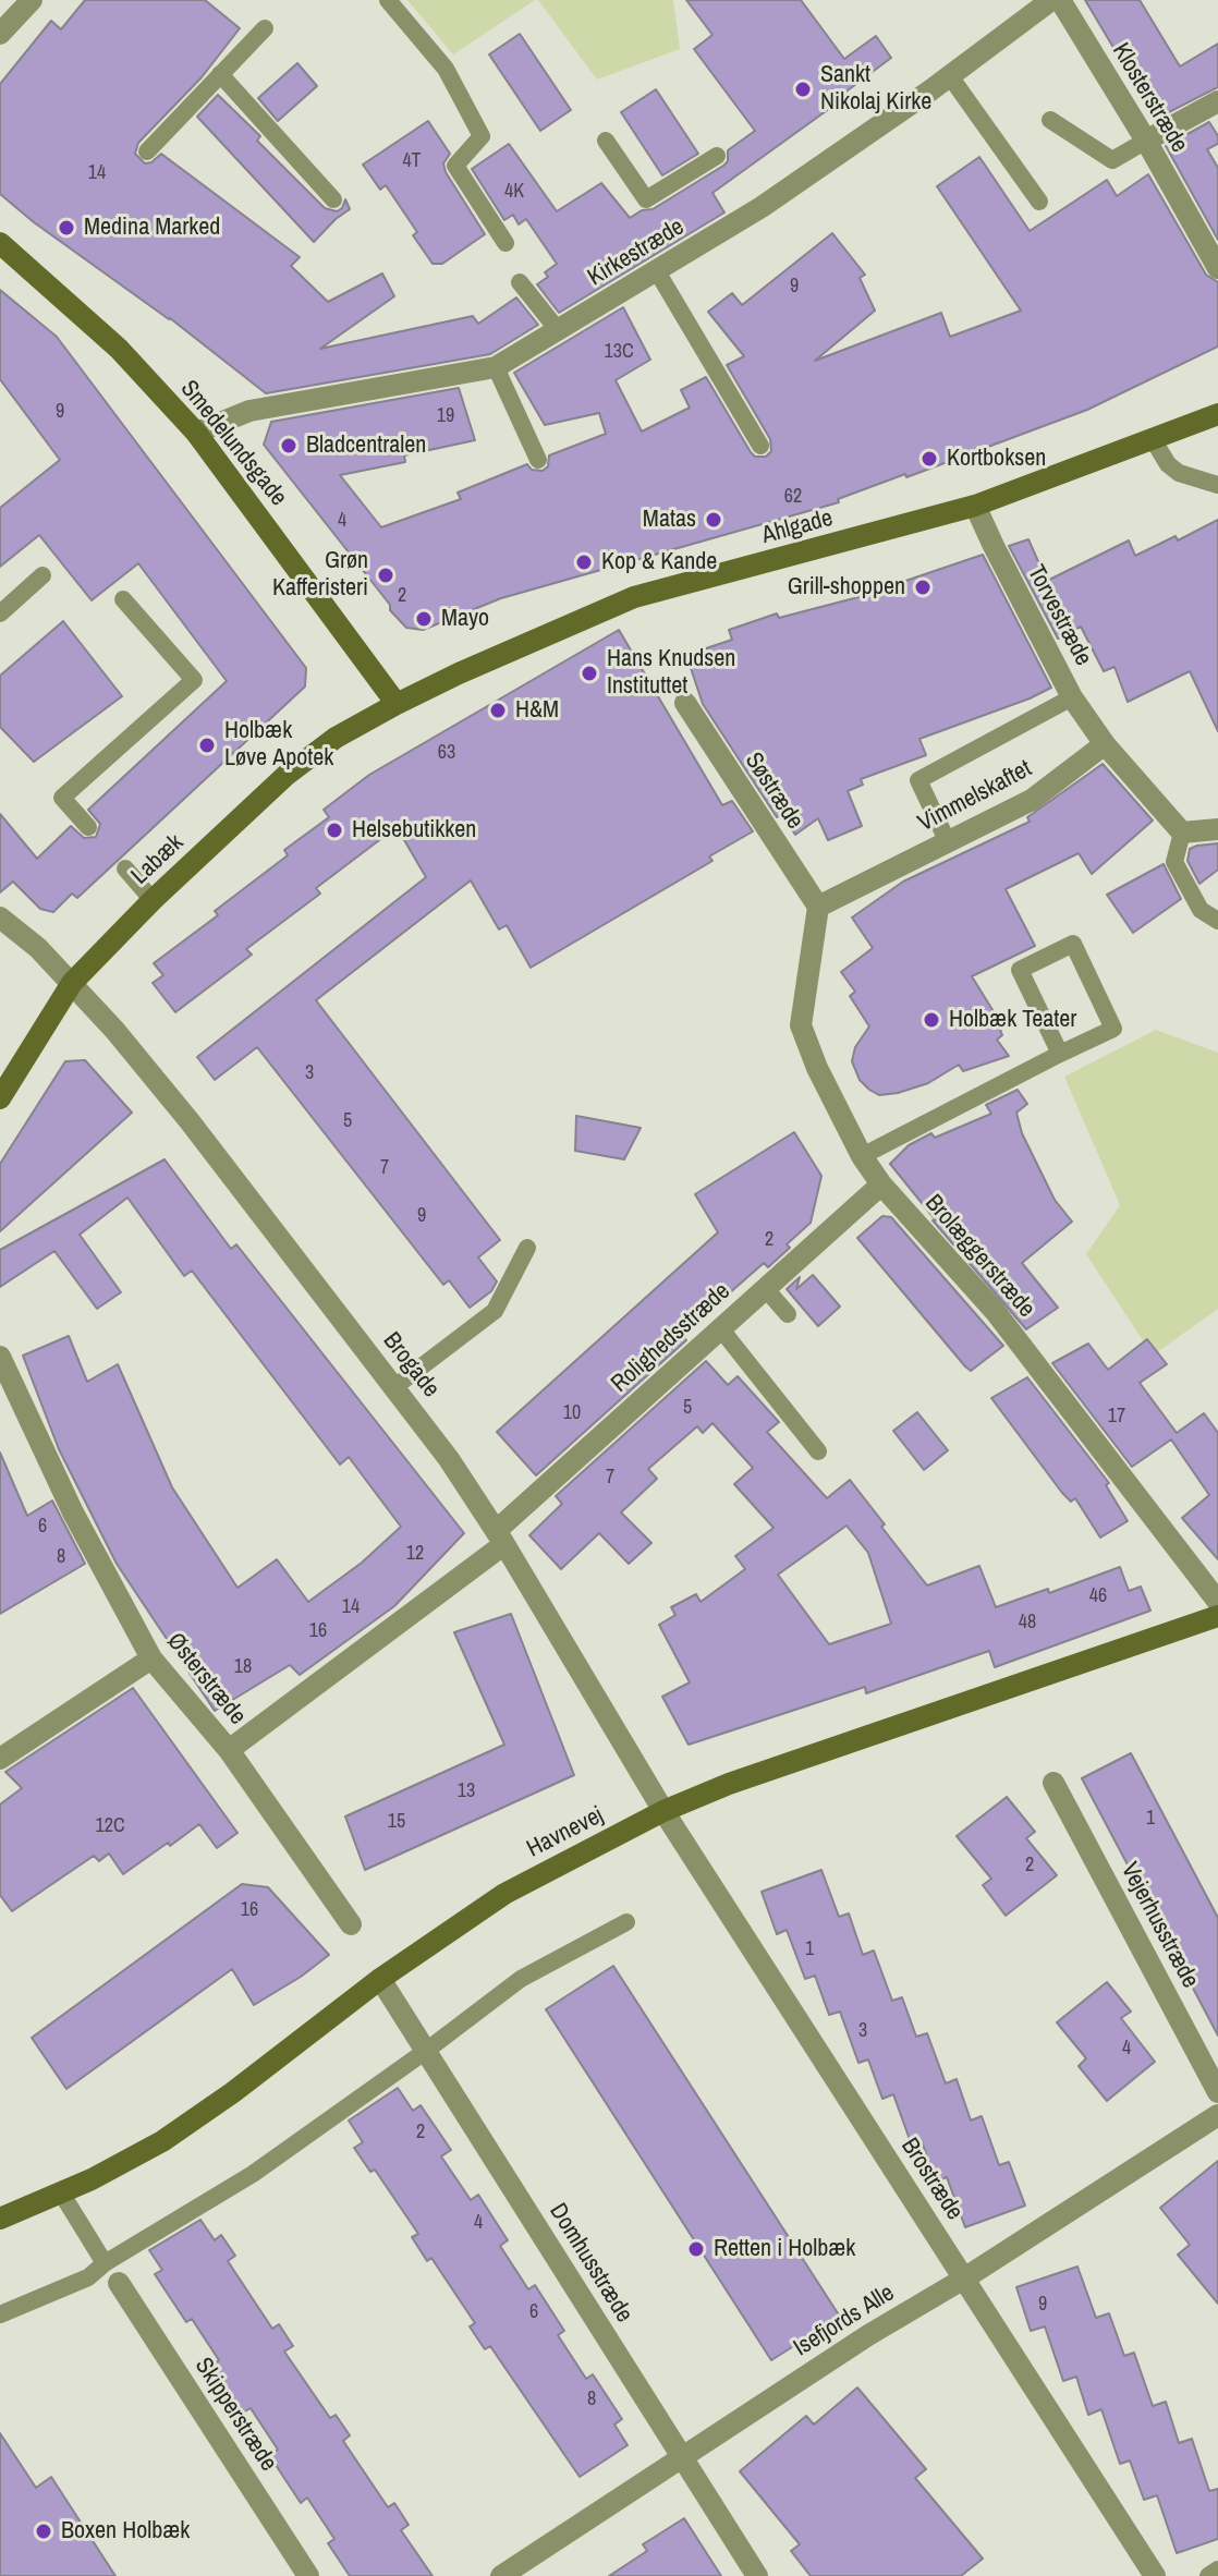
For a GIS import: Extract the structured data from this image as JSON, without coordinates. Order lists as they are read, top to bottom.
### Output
{
  "streets": {
    "street": [
      "Klosterstræde",
      "Kirkestræde",
      "Smedelundsgade",
      "Ahlgade",
      "Torvestræde",
      "Søstræde",
      "Vimmelskaftet",
      "Labæk",
      "Brolæggerstræde",
      "Rolighedsstræde",
      "Brogade",
      "Østerstræde",
      "Havnevej",
      "Vejerhusstræde",
      "Brostræde",
      "Domhusstræde",
      "Isefjords Alle",
      "Skipperstræde"
    ]
  },
  "crossings": [
    ["Kirkestræde", "Smedelundsgade"],
    ["Smedelundsgade", "Ahlgade"],
    ["Smedelundsgade", "Labæk"],
    ["Ahlgade", "Torvestræde"],
    ["Ahlgade", "Labæk"],
    ["Torvestræde", "Vimmelskaftet"],
    ["Søstræde", "Vimmelskaftet"],
    ["Søstræde", "Brolæggerstræde"],
    ["Vimmelskaftet", "Brolæggerstræde"],
    ["Labæk", "Brogade"],
    ["Brolæggerstræde", "Rolighedsstræde"],
    ["Rolighedsstræde", "Brogade"],
    ["Rolighedsstræde", "Østerstræde"],
    ["Brogade", "Havnevej"],
    ["Brogade", "Brostræde"],
    ["Havnevej", "Brostræde"],
    ["Havnevej", "Domhusstræde"],
    ["Brostræde", "Isefjords Alle"],
    ["Domhusstræde", "Isefjords Alle"]
  ],
  "places": [
    "Sankt Nikolaj Kirke",
    "Medina Marked",
    "Bladcentralen",
    "Kortboksen",
    "Matas",
    "Kop & Kande",
    "Grøn Kafferisteri",
    "Grill-shoppen",
    "Mayo",
    "Hans Knudsen Instituttet",
    "H&M",
    "Holbæk Løve Apotek",
    "Helsebutikken",
    "Holbæk Teater",
    "Retten i Holbæk",
    "Boxen Holbæk"
  ],
  "house_numbers": [
    "4T",
    "14",
    "4K",
    "9",
    "13C",
    "9",
    "19",
    "62",
    "4",
    "2",
    "63",
    "3",
    "5",
    "7",
    "9",
    "2",
    "5",
    "10",
    "17",
    "7",
    "6",
    "12",
    "8",
    "46",
    "14",
    "48",
    "16",
    "18",
    "13",
    "1",
    "15",
    "12C",
    "2",
    "16",
    "1",
    "3",
    "4",
    "2",
    "4",
    "9",
    "6",
    "8"
  ]
}
